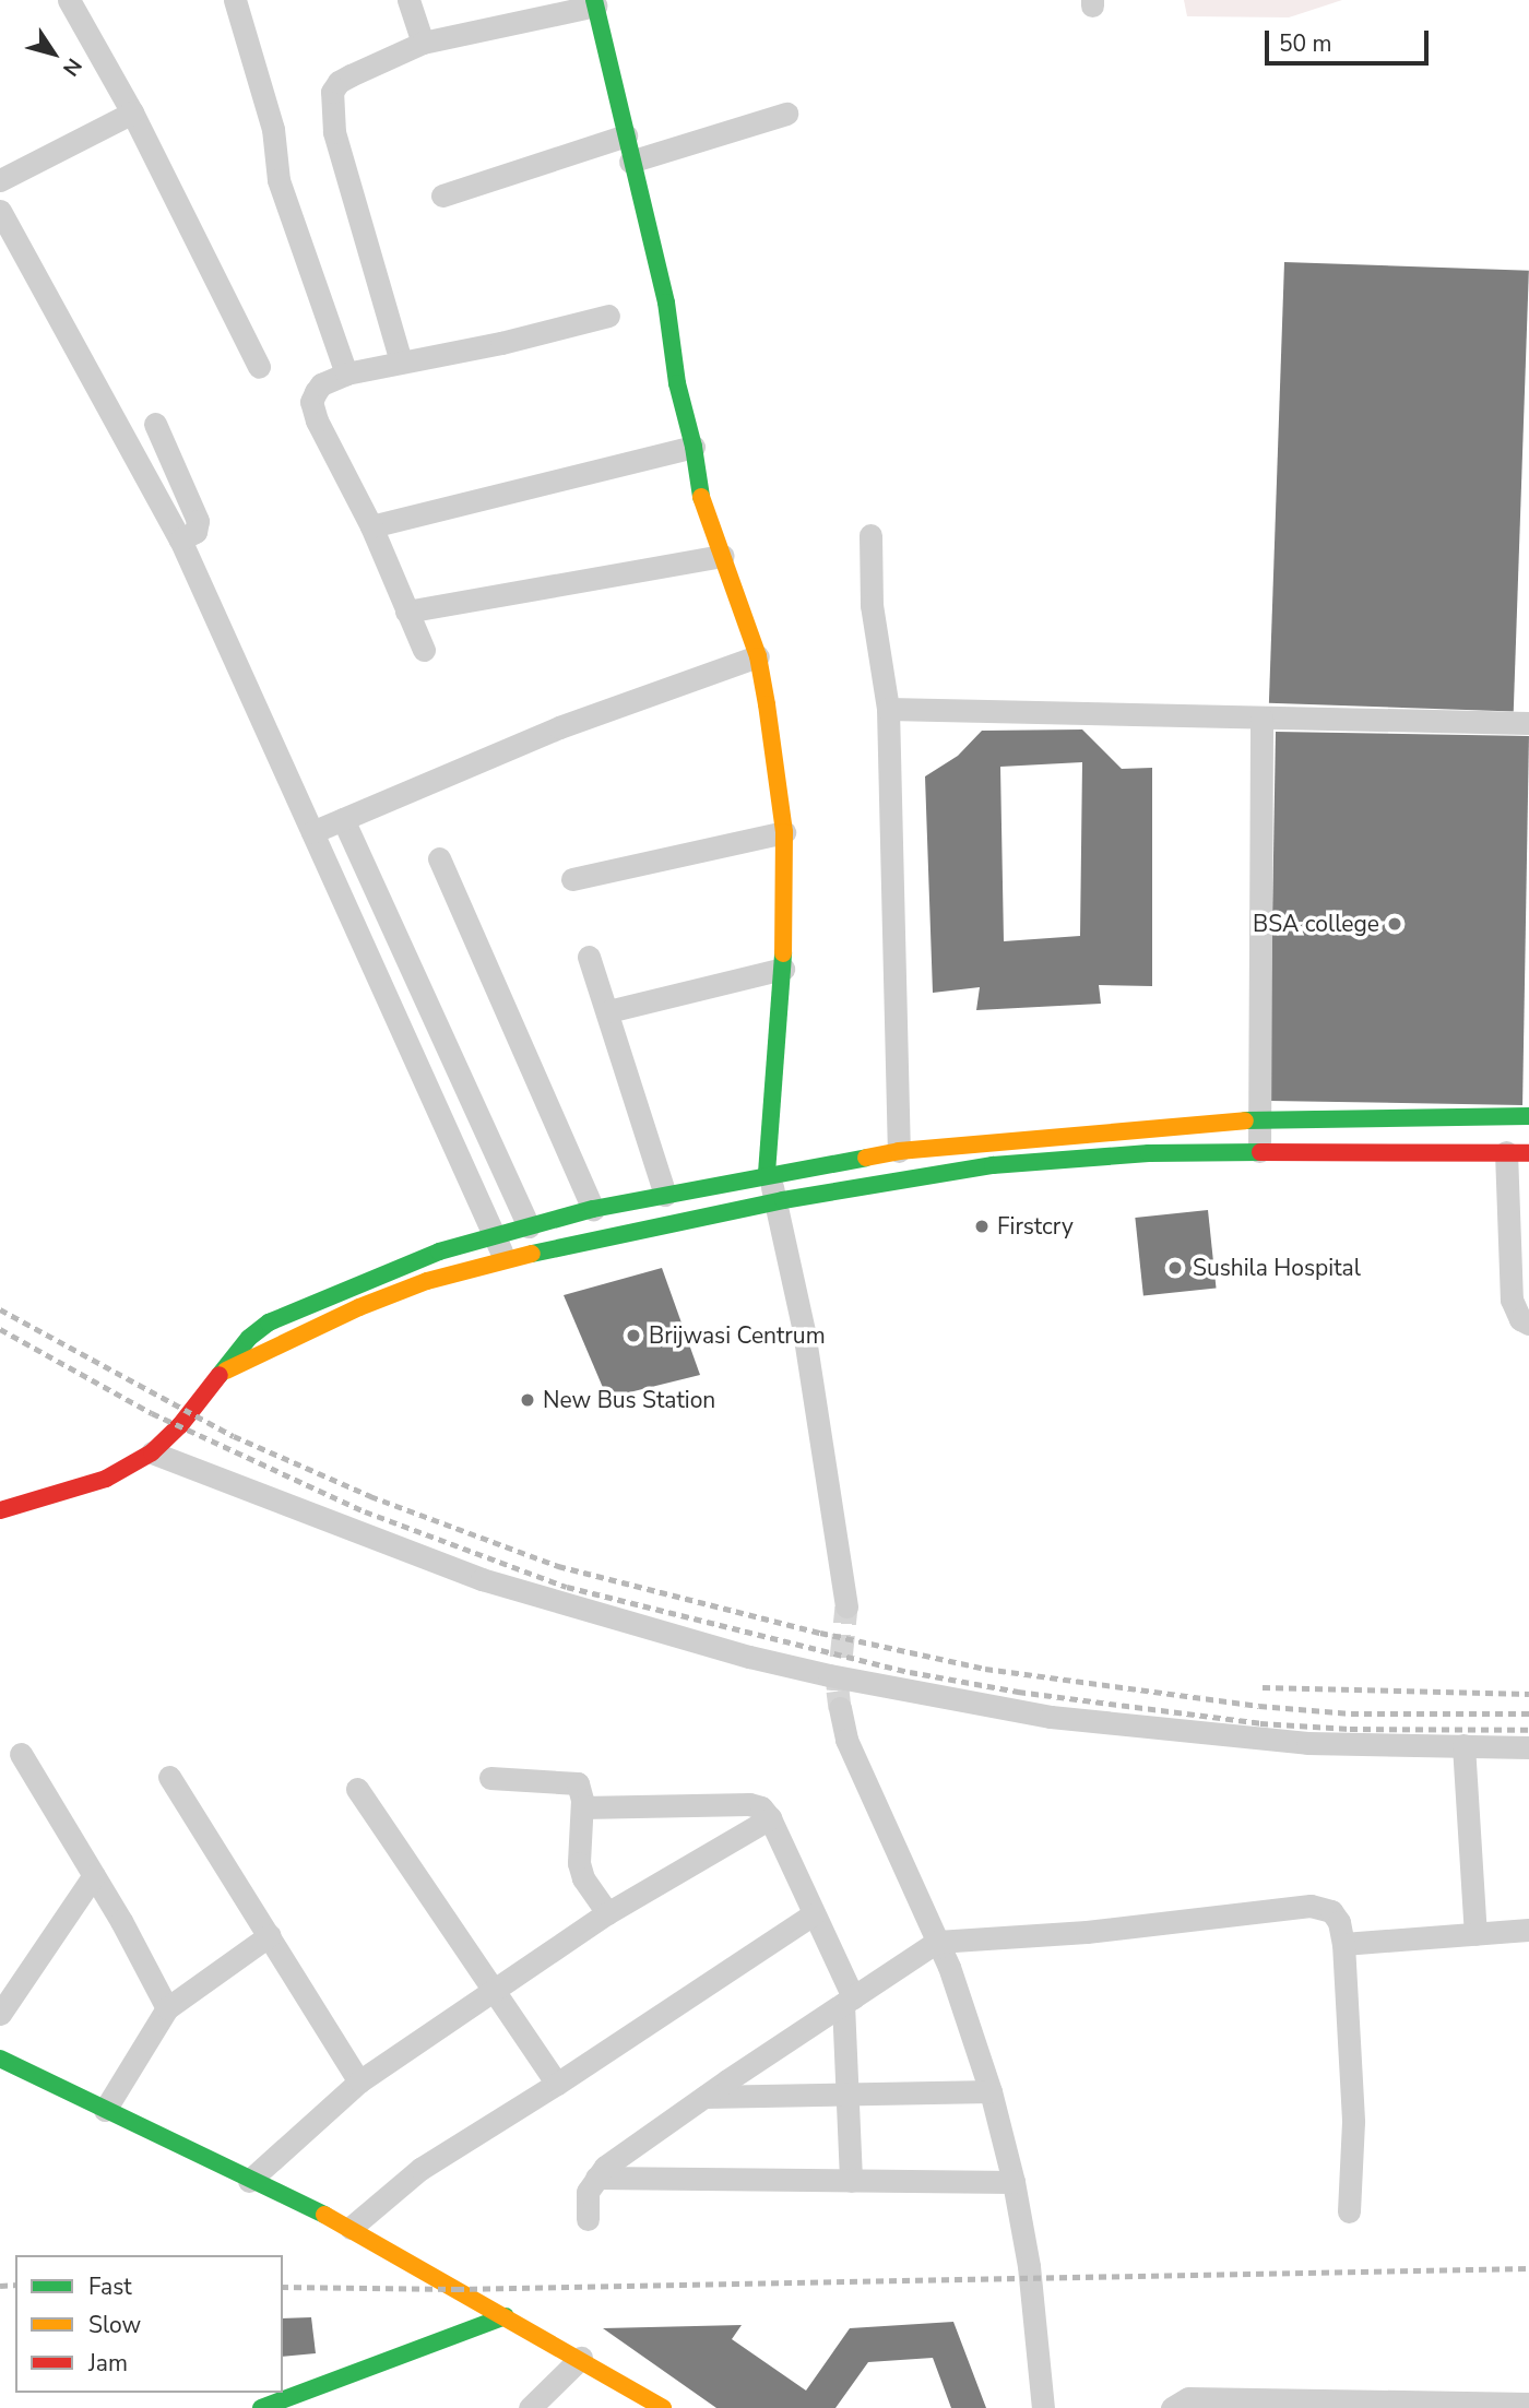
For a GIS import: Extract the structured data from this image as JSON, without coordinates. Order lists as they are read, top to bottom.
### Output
{
  "places": [
    "BSA college",
    "Firstcry",
    "Sushila Hospital",
    "Brijwasi Centrum",
    "New Bus Station"
  ],
  "legend": ["Fast", "Slow", "Jam"],
  "scale_bar": "50 m",
  "north": "bottom right"
}
